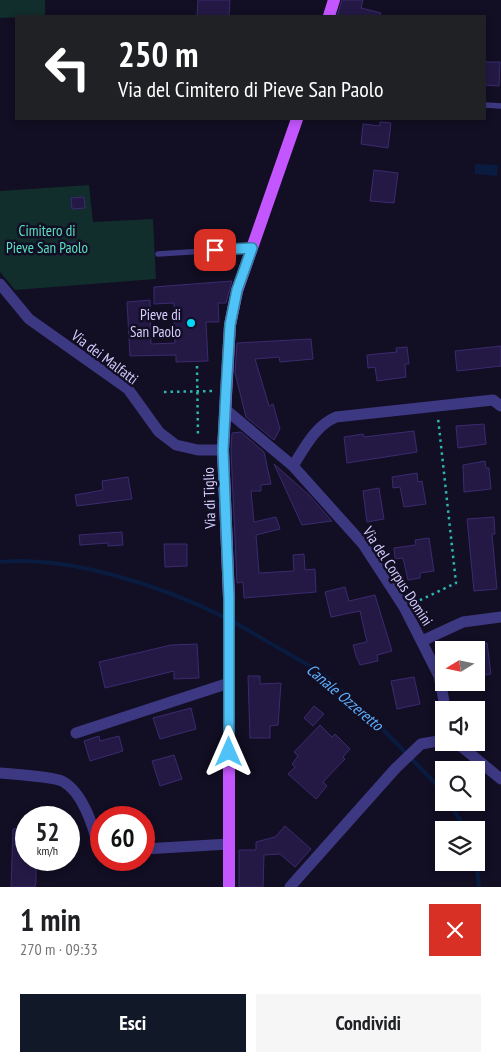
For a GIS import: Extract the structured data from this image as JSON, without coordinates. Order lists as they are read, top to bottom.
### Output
{
  "streets": {
    "main road": ["Via di Tiglio"],
    "street": ["Via dei Malfatti", "Via del Corpus Domini"]
  },
  "crossings": [
    ["Via dei Malfatti", "Via di Tiglio"],
    ["Via di Tiglio", "Via del Corpus Domini"]
  ],
  "water": ["Canale Ozzeretto"],
  "parks": ["Cimitero di Pieve San Paolo"],
  "places": ["Pieve di San Paolo"],
  "north": "left",
  "page": {
    "turn": ["250 m", "Via del Cimitero di Pieve San Paolo"],
    "speed": "52 km/h",
    "limit": "60",
    "heading": ["1 min", "270 m · 09:33"],
    "buttons": ["Esci", "Condividi"]
  }
}
